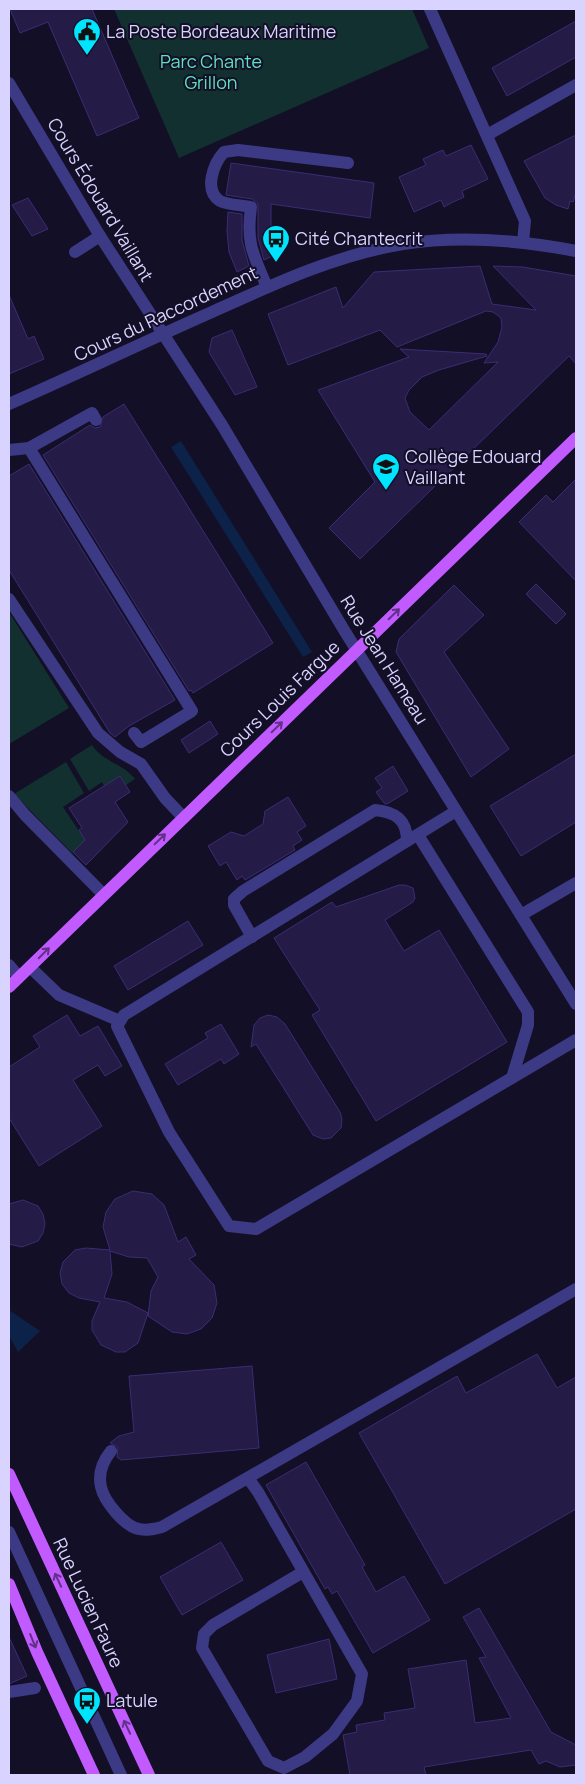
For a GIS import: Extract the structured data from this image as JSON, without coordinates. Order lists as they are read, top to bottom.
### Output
{
  "streets": {
    "main road": ["Cours Louis Fargue", "Rue Lucien Faure"],
    "street": ["Cours Édouard Vaillant", "Cours du Raccordement", "Rue Jean Hameau"]
  },
  "crossings": [
    ["Cours Édouard Vaillant", "Cours du Raccordement"],
    ["Cours Édouard Vaillant", "Rue Jean Hameau"],
    ["Cours du Raccordement", "Rue Jean Hameau"],
    ["Rue Jean Hameau", "Cours Louis Fargue"]
  ],
  "one_way": ["Cours Louis Fargue"],
  "parks": ["Parc Chante Grillon"],
  "places": {
    "public building": ["La Poste Bordeaux Maritime"],
    "bus stop": ["Cité Chantecrit", "Latule"],
    "school or university": ["Collège Edouard Vaillant"]
  }
}
